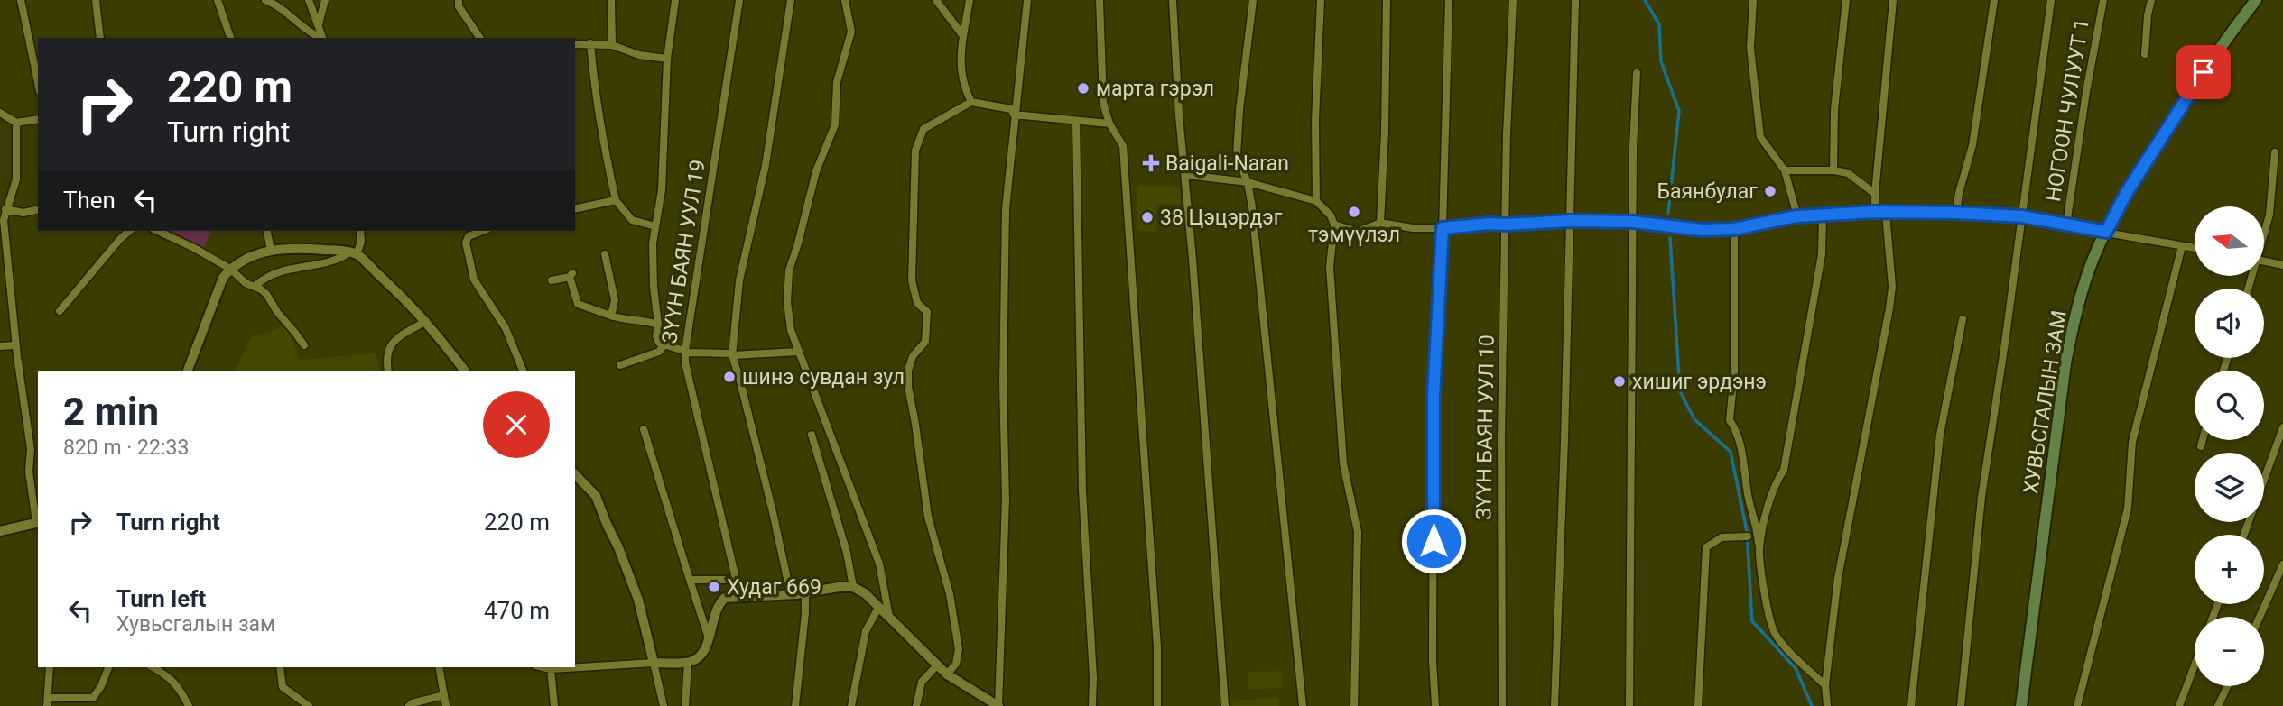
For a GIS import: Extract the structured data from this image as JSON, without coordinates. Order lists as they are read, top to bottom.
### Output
{
  "streets": {
    "main road": ["ХУВЬСГАЛЫН ЗАМ"],
    "street": ["НОГООН ЧУЛУУТ 1", "ЗҮҮН БАЯН УУЛ 19", "ЗҮҮН БАЯН УУЛ 10"]
  },
  "places": {
    "other": [
      "марта гэрэл",
      "Баянбулаг",
      "тэмүүлэл",
      "38 Цэцэрдэг",
      "шинэ сувдан зул",
      "хишиг эрдэнэ",
      "Худаг 669"
    ],
    "health": ["Baigali-Naran"]
  },
  "north": "left",
  "page": {
    "turn": ["220 m", "Turn right"],
    "then": "Then",
    "map_buttons": ["+", "−"],
    "heading": ["2 min", "820 m · 22:33"],
    "list": [
      {
        "name": "Turn right",
        "value": "220 m"
      },
      {
        "name": "Turn left",
        "note": "Хувьсгалын зам",
        "value": "470 m"
      }
    ]
  }
}
